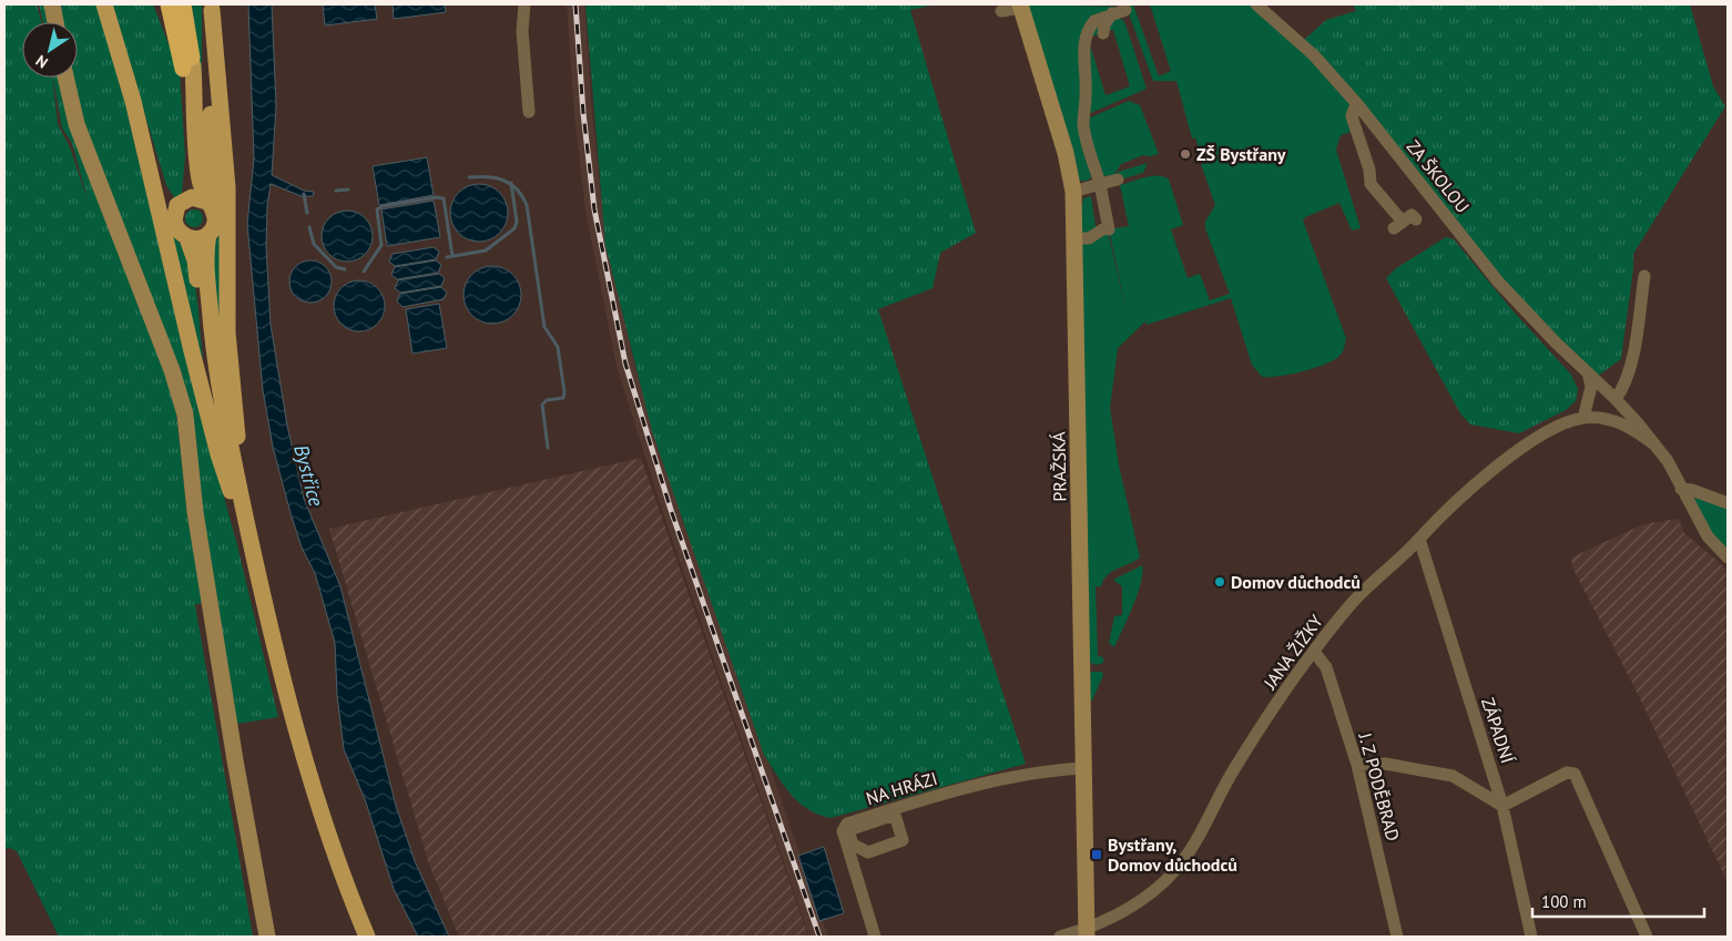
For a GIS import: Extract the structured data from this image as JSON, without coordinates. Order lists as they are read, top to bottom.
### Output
{
  "streets": {
    "street": [
      "ZA ŠKOLOU",
      "PRAŽSKÁ",
      "JANA ŽIŽKY",
      "ZÁPADNÍ",
      "J. Z PODĚBRAD",
      "NA HRÁZI"
    ]
  },
  "crossings": [
    ["ZA ŠKOLOU", "JANA ŽIŽKY"],
    ["PRAŽSKÁ", "JANA ŽIŽKY"],
    ["PRAŽSKÁ", "NA HRÁZI"],
    ["JANA ŽIŽKY", "ZÁPADNÍ"],
    ["JANA ŽIŽKY", "J. Z PODĚBRAD"]
  ],
  "water": ["Bystřice"],
  "places": {
    "other": ["ZŠ Bystřany", "Domov důchodců"],
    "transit": ["Bystřany, Domov důchodců"]
  },
  "scale_bar": "100 m",
  "north": "bottom left"
}
